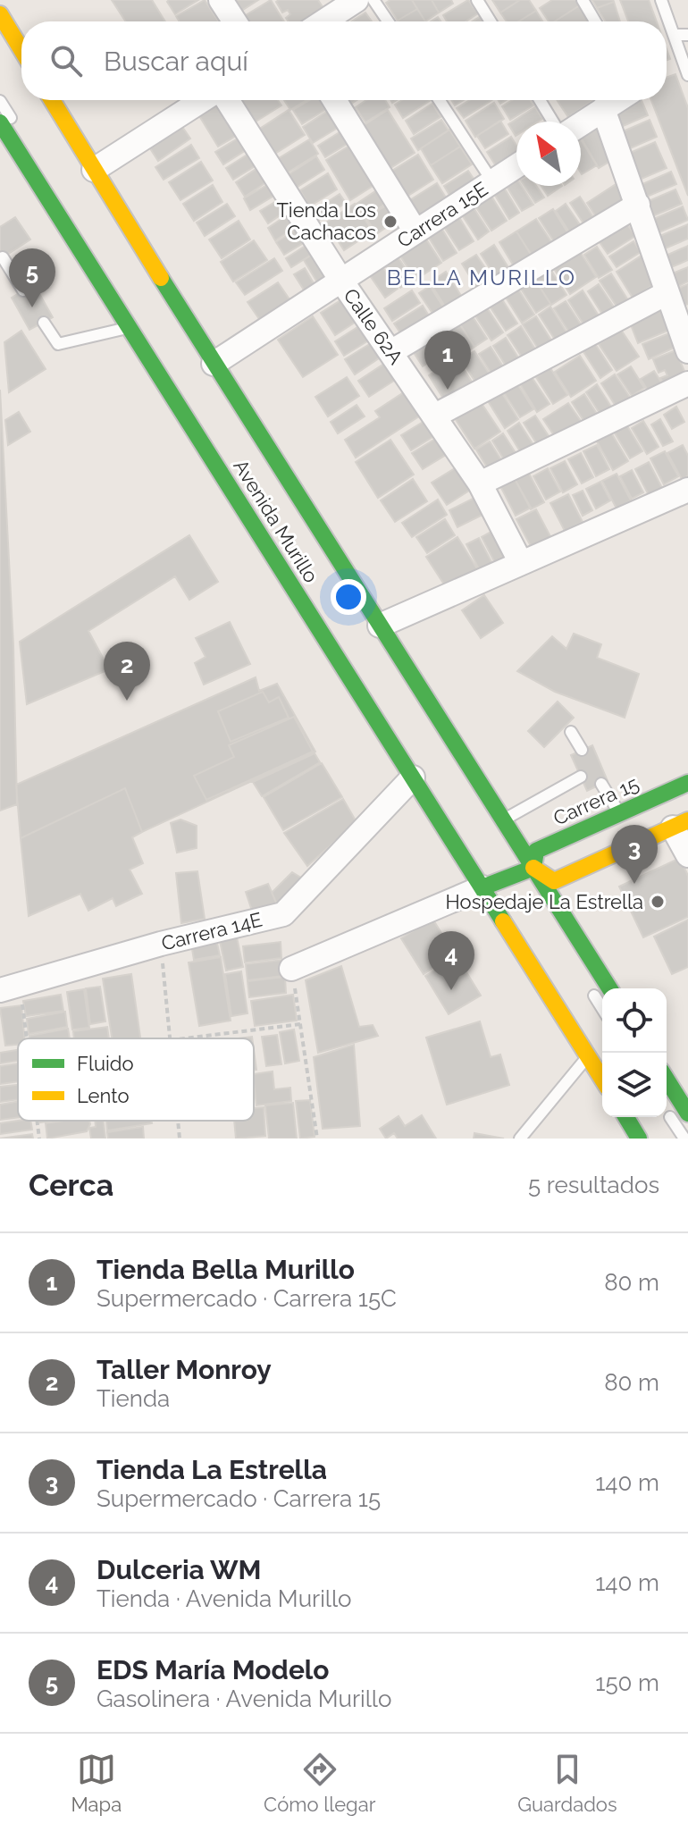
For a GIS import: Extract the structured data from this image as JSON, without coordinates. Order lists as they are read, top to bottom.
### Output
{
  "streets": {
    "main road": ["Avenida Murillo", "Carrera 15"],
    "street": ["Carrera 15E", "Calle 62A", "Carrera 14E"]
  },
  "crossings": [
    ["Carrera 15E", "Calle 62A"],
    ["Carrera 15E", "Avenida Murillo"],
    ["Avenida Murillo", "Carrera 15"],
    ["Avenida Murillo", "Carrera 14E"]
  ],
  "districts": ["BELLA MURILLO"],
  "places": ["Tienda Los Cachacos", "Hospedaje La Estrella"],
  "legend": ["Fluido", "Lento"],
  "north": "top left",
  "page": {
    "search": "Buscar aquí",
    "pins": [
      "5",
      "1",
      "2",
      "3",
      "4"
    ],
    "heading": ["Cerca", "5 resultados"],
    "list": [
      {
        "mark": "1",
        "name": "Tienda Bella Murillo",
        "note": "Supermercado · Carrera 15C",
        "value": "80 m"
      },
      {
        "mark": "2",
        "name": "Taller Monroy",
        "note": "Tienda",
        "value": "80 m"
      },
      {
        "mark": "3",
        "name": "Tienda La Estrella",
        "note": "Supermercado · Carrera 15",
        "value": "140 m"
      },
      {
        "mark": "4",
        "name": "Dulceria WM",
        "note": "Tienda · Avenida Murillo",
        "value": "140 m"
      },
      {
        "mark": "5",
        "name": "EDS María Modelo",
        "note": "Gasolinera · Avenida Murillo",
        "value": "150 m"
      }
    ],
    "nav": ["Mapa", "Cómo llegar", "Guardados"]
  }
}
